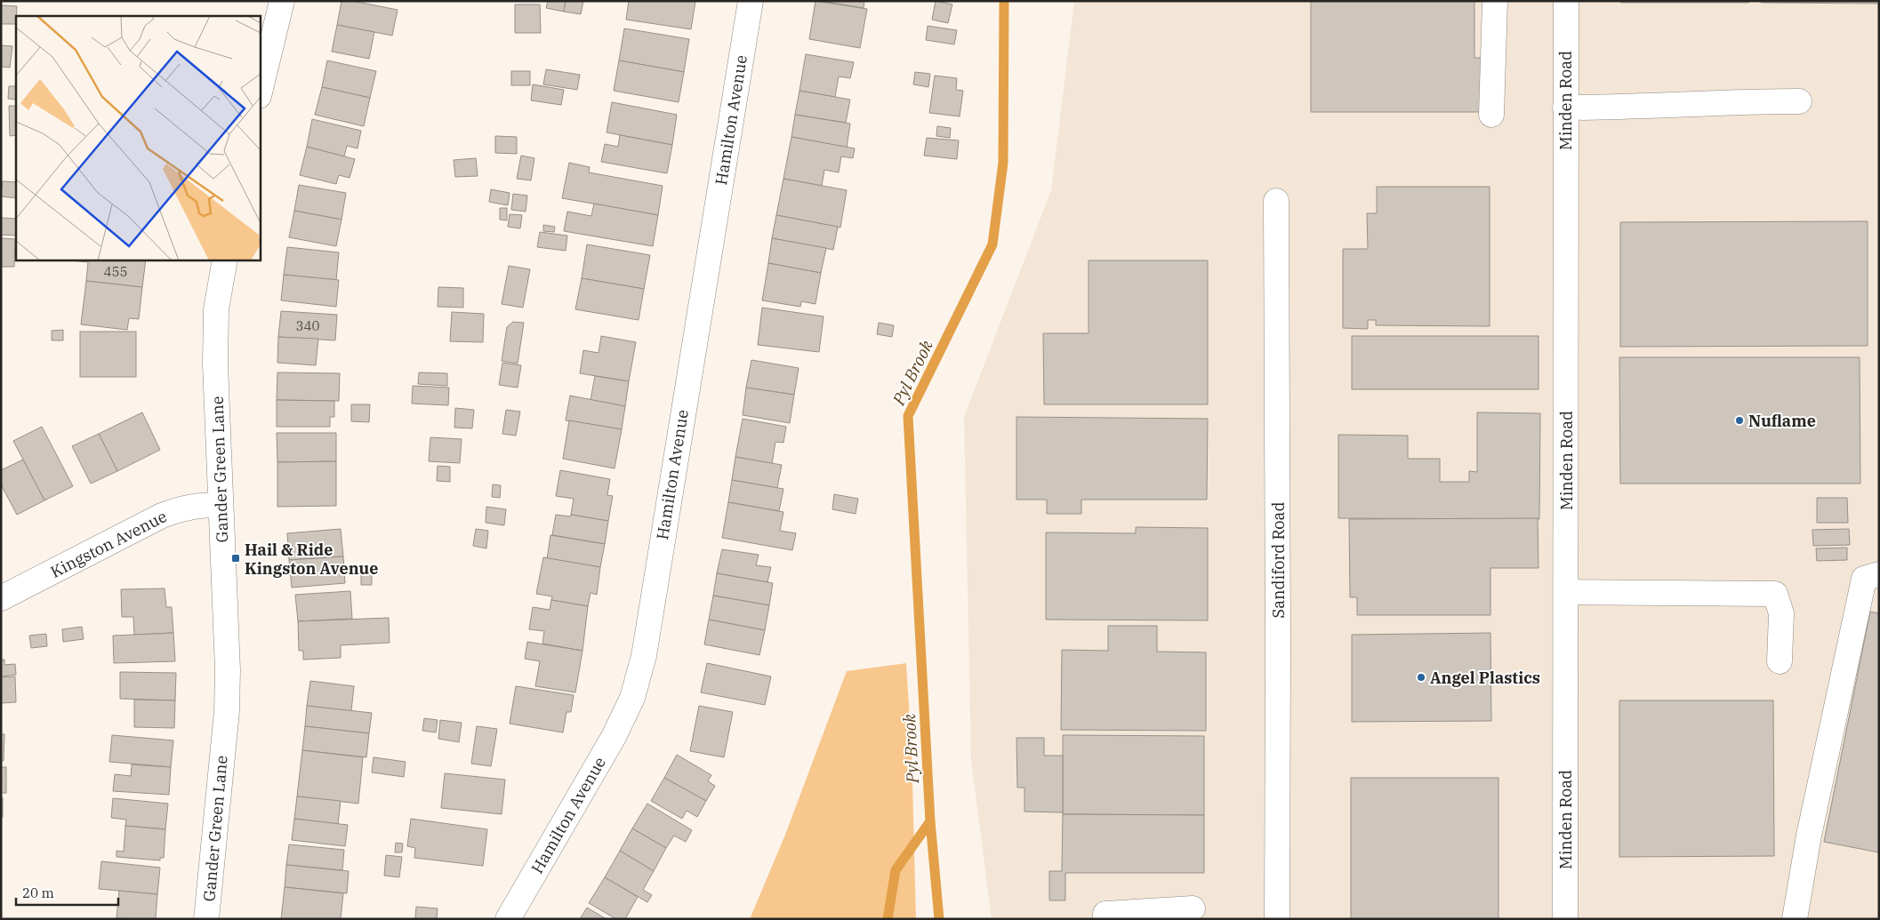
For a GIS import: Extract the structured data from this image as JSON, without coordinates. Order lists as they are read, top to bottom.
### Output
{
  "streets": {
    "street": [
      "Minden Road",
      "Hamilton Avenue",
      "Gander Green Lane",
      "Kingston Avenue",
      "Sandiford Road"
    ]
  },
  "crossings": [
    ["Gander Green Lane", "Kingston Avenue"]
  ],
  "water": ["Pyl Brook"],
  "places": {
    "other": ["Nuflame", "Angel Plastics"],
    "transit": ["Hail & Ride Kingston Avenue"]
  },
  "house_numbers": ["455", "340"],
  "scale_bar": "20 m"
}
